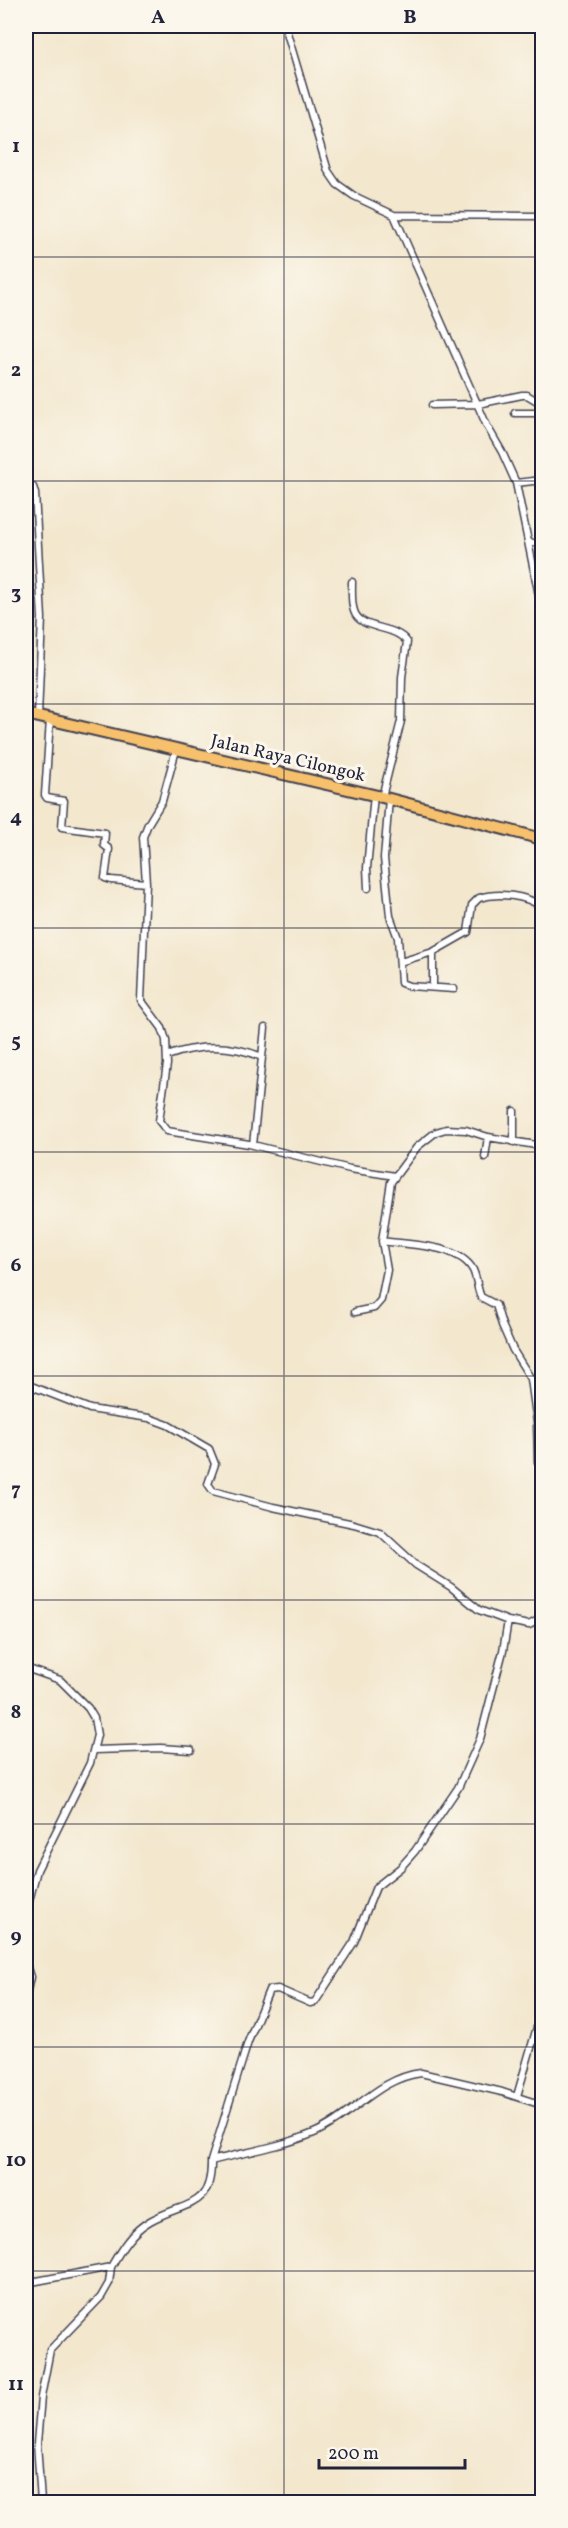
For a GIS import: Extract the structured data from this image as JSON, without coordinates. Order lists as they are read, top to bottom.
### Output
{
  "streets": {
    "highway": ["Jalan Raya Cilongok"]
  },
  "scale_bar": "200 m",
  "grid": {
    "columns": ["A", "B"],
    "rows": [
      "1",
      "2",
      "3",
      "4",
      "5",
      "6",
      "7",
      "8",
      "9",
      "10",
      "11"
    ]
  }
}
